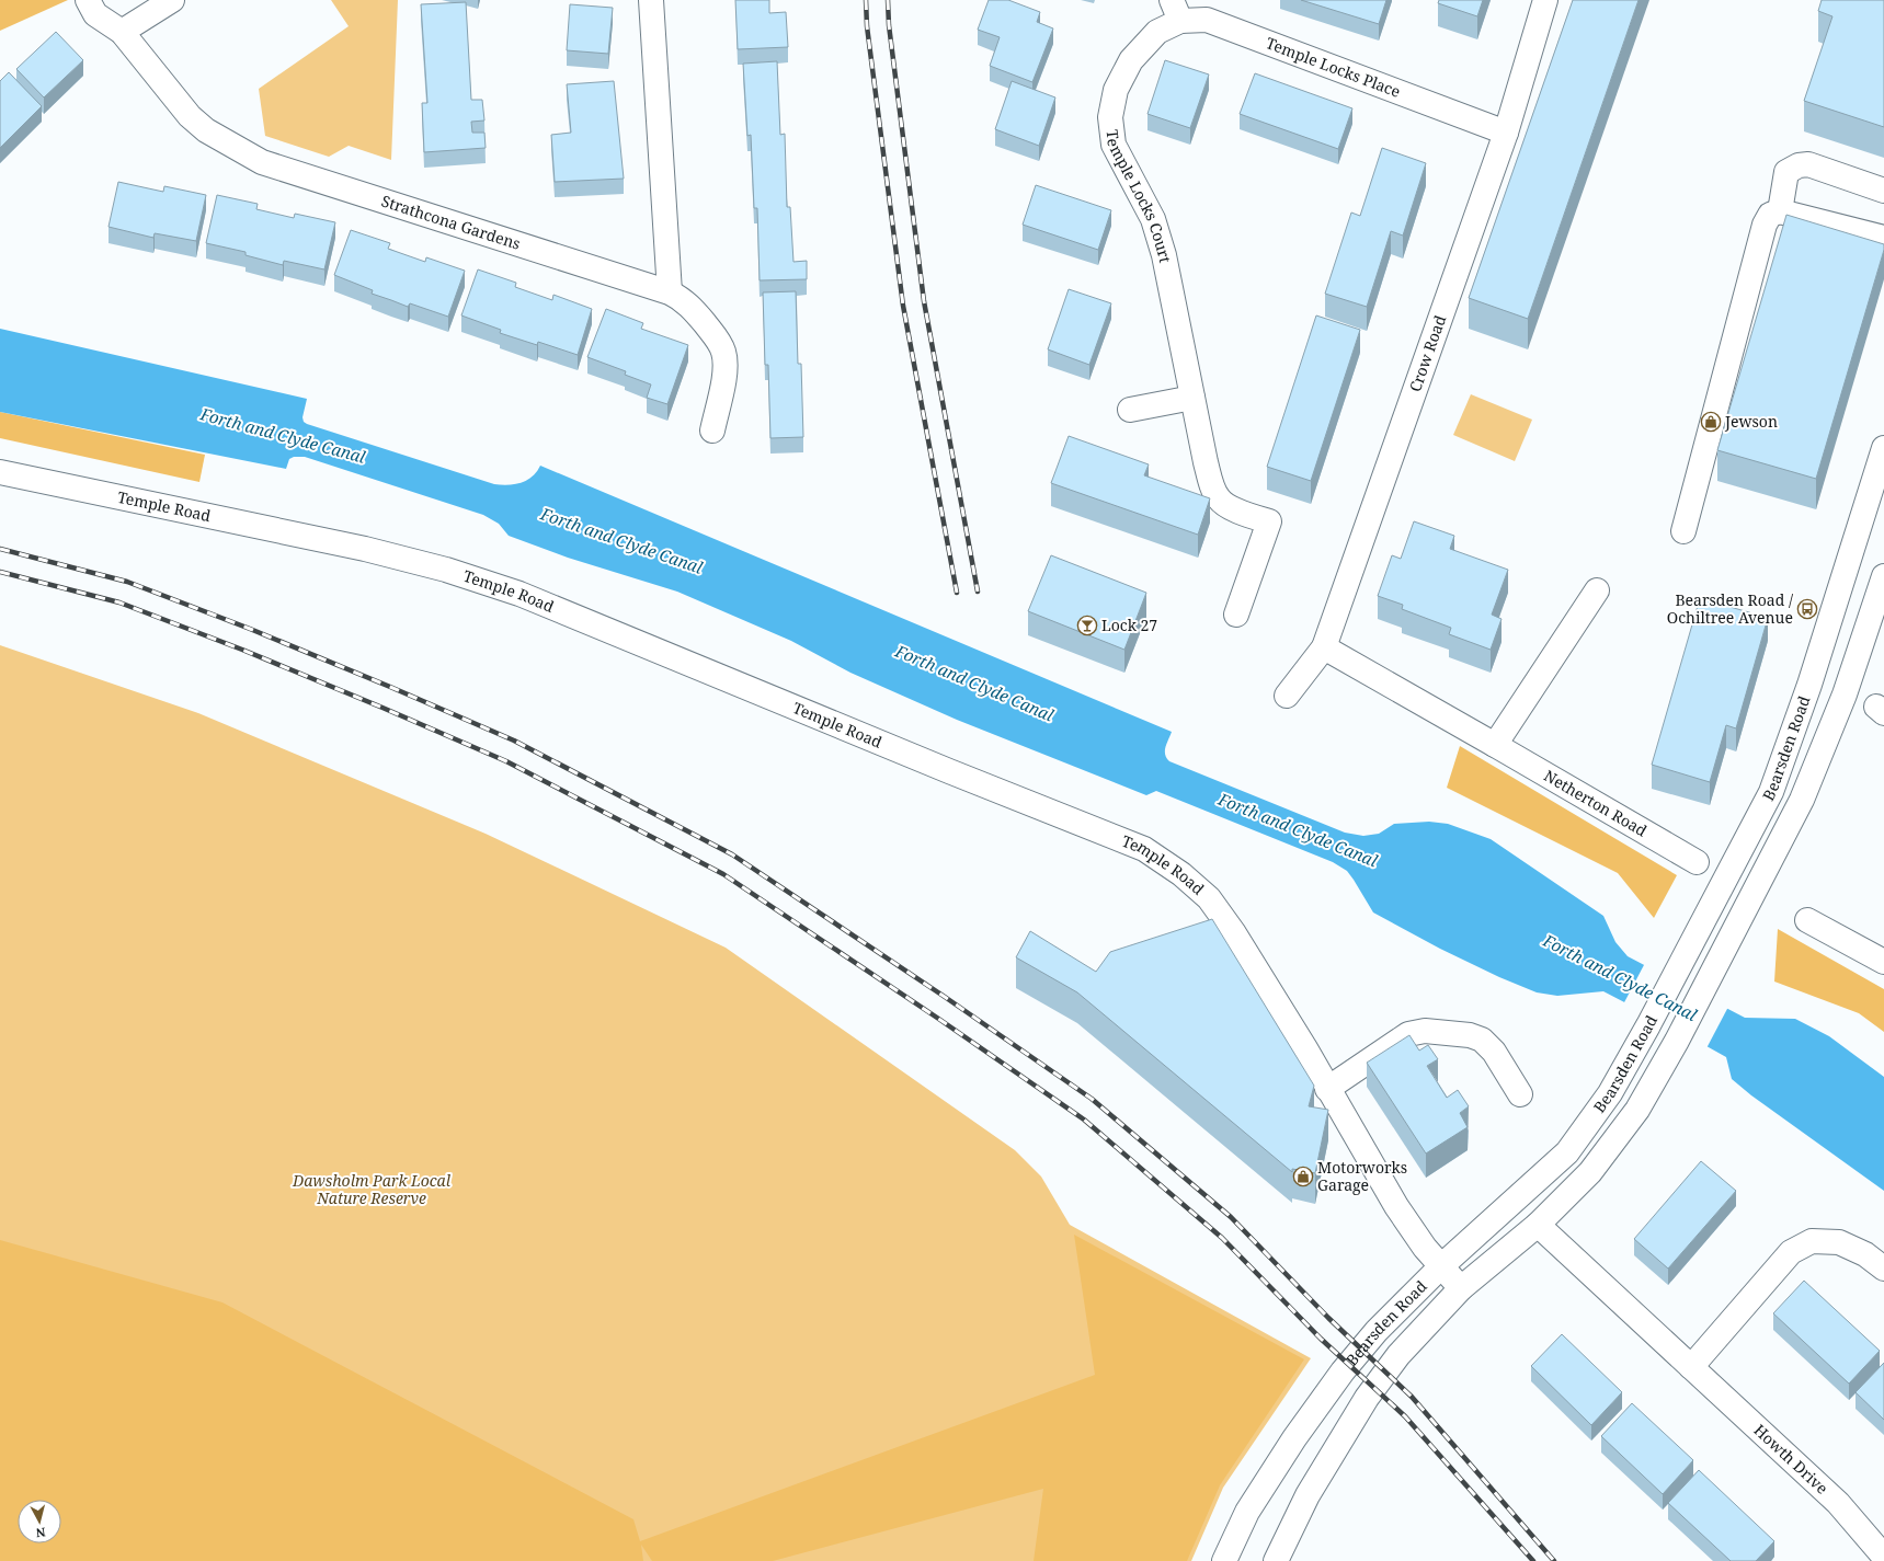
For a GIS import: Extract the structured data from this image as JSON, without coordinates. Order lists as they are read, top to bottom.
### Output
{
  "streets": {
    "street": [
      "Temple Locks Place",
      "Temple Locks Court",
      "Strathcona Gardens",
      "Crow Road",
      "Temple Road",
      "Bearsden Road",
      "Netherton Road",
      "Howth Drive"
    ]
  },
  "crossings": [
    ["Temple Locks Place", "Temple Locks Court"],
    ["Temple Locks Place", "Crow Road"],
    ["Crow Road", "Netherton Road"],
    ["Temple Road", "Bearsden Road"],
    ["Bearsden Road", "Howth Drive"]
  ],
  "water": ["Forth and Clyde Canal"],
  "parks": ["Dawsholm Park Local Nature Reserve"],
  "places": {
    "shop": ["Jewson", "Motorworks Garage"],
    "bus stop": ["Bearsden Road / Ochiltree Avenue"],
    "bar": ["Lock 27"]
  },
  "north": "bottom"
}
